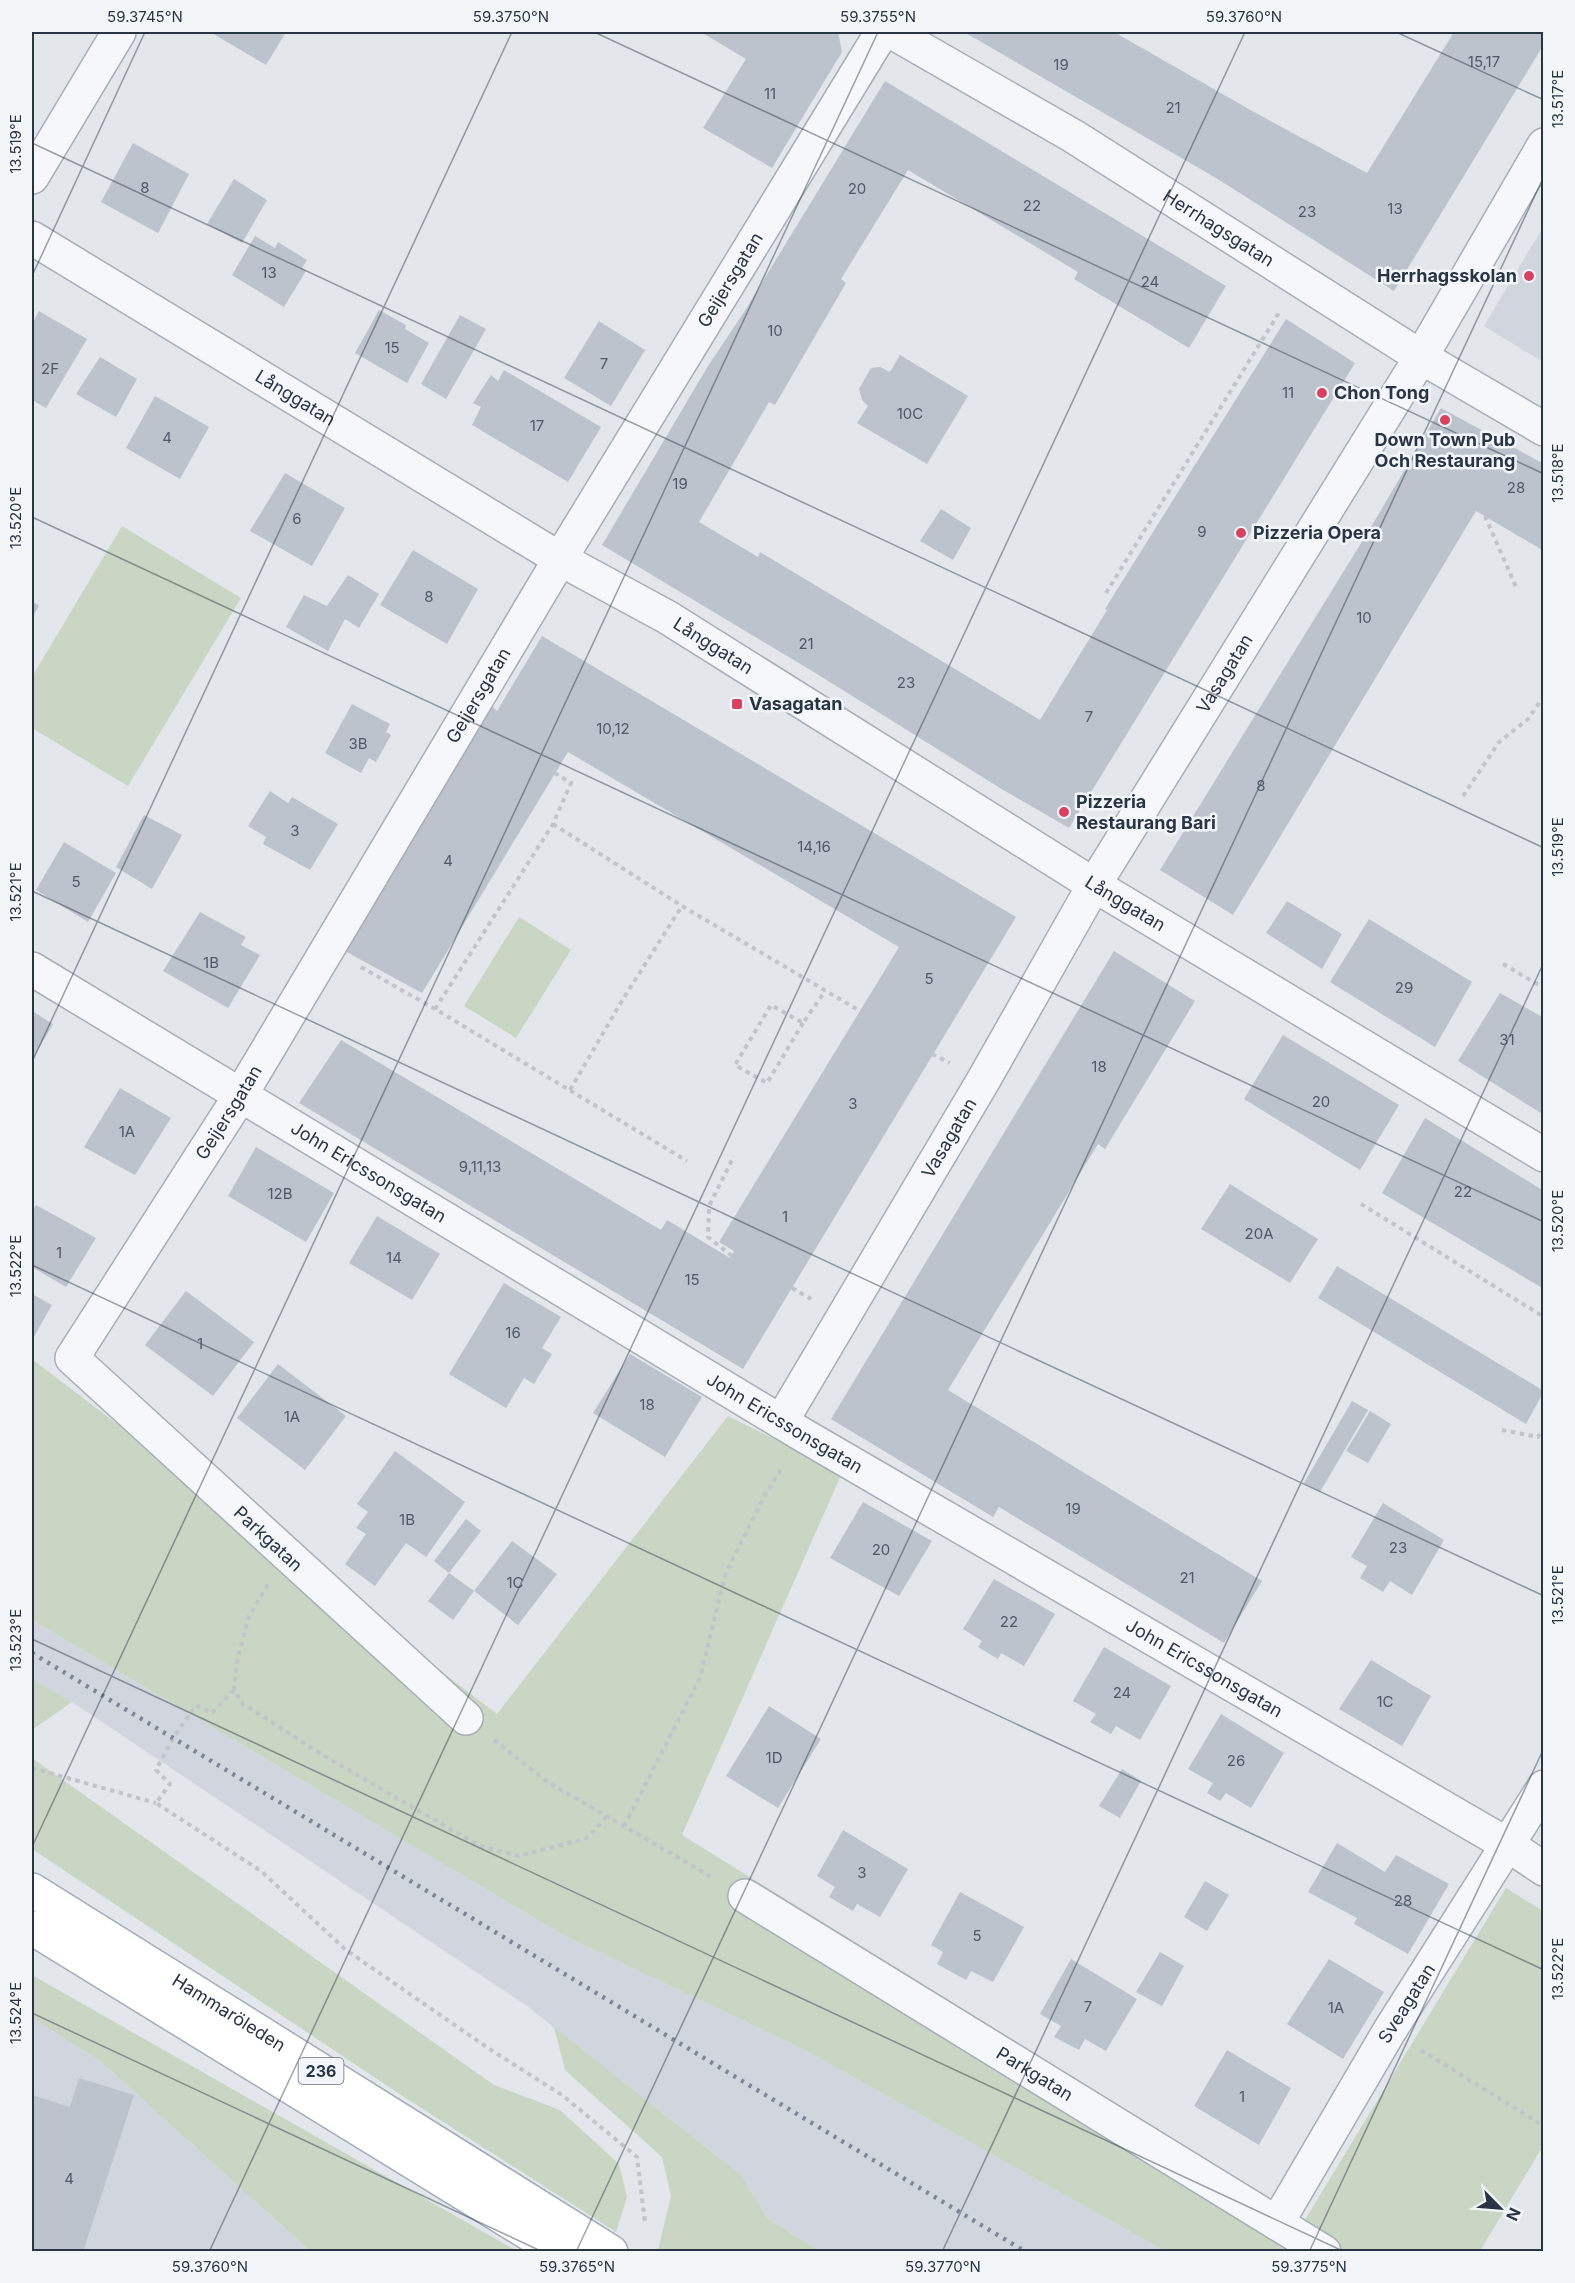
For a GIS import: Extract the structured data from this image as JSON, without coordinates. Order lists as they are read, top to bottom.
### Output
{
  "streets": {
    "main road": ["Hammaröleden", "236"],
    "street": [
      "Herrhagsgatan",
      "Geijersgatan",
      "Långgatan",
      "Vasagatan",
      "John Ericssonsgatan",
      "Parkgatan",
      "Sveagatan"
    ]
  },
  "crossings": [
    ["Herrhagsgatan", "Vasagatan"],
    ["Geijersgatan", "Långgatan"],
    ["Geijersgatan", "John Ericssonsgatan"],
    ["Geijersgatan", "Parkgatan"],
    ["Långgatan", "Vasagatan"],
    ["Vasagatan", "John Ericssonsgatan"],
    ["John Ericssonsgatan", "Sveagatan"],
    ["Parkgatan", "Sveagatan"]
  ],
  "places": {
    "other": [
      "Herrhagsskolan",
      "Chon Tong",
      "Down Town Pub Och Restaurang",
      "Pizzeria Opera",
      "Pizzeria Restaurang Bari"
    ],
    "transit": ["Vasagatan"]
  },
  "house_numbers": [
    "15,17",
    "19",
    "11",
    "21",
    "8",
    "20",
    "22",
    "13",
    "23",
    "13",
    "24",
    "10",
    "15",
    "7",
    "2F",
    "11",
    "10C",
    "17",
    "4",
    "19",
    "28",
    "6",
    "9",
    "8",
    "10",
    "21",
    "23",
    "7",
    "10,12",
    "3B",
    "8",
    "3",
    "14,16",
    "4",
    "5",
    "1B",
    "5",
    "29",
    "31",
    "18",
    "20",
    "3",
    "1A",
    "9,11,13",
    "22",
    "12B",
    "1",
    "20A",
    "1",
    "14",
    "15",
    "16",
    "1",
    "18",
    "1A",
    "19",
    "1B",
    "23",
    "20",
    "21",
    "1C",
    "22",
    "24",
    "1C",
    "1D",
    "26",
    "3",
    "28",
    "5",
    "7",
    "1A",
    "1",
    "4"
  ],
  "north": "bottom right",
  "coordinates": [
    "59.3745°N",
    "59.3750°N",
    "59.3755°N",
    "59.3760°N",
    "13.517°E",
    "13.519°E",
    "13.518°E",
    "13.520°E",
    "13.521°E",
    "13.522°E",
    "13.523°E",
    "13.524°E",
    "59.3765°N",
    "59.3770°N",
    "59.3775°N"
  ]
}
